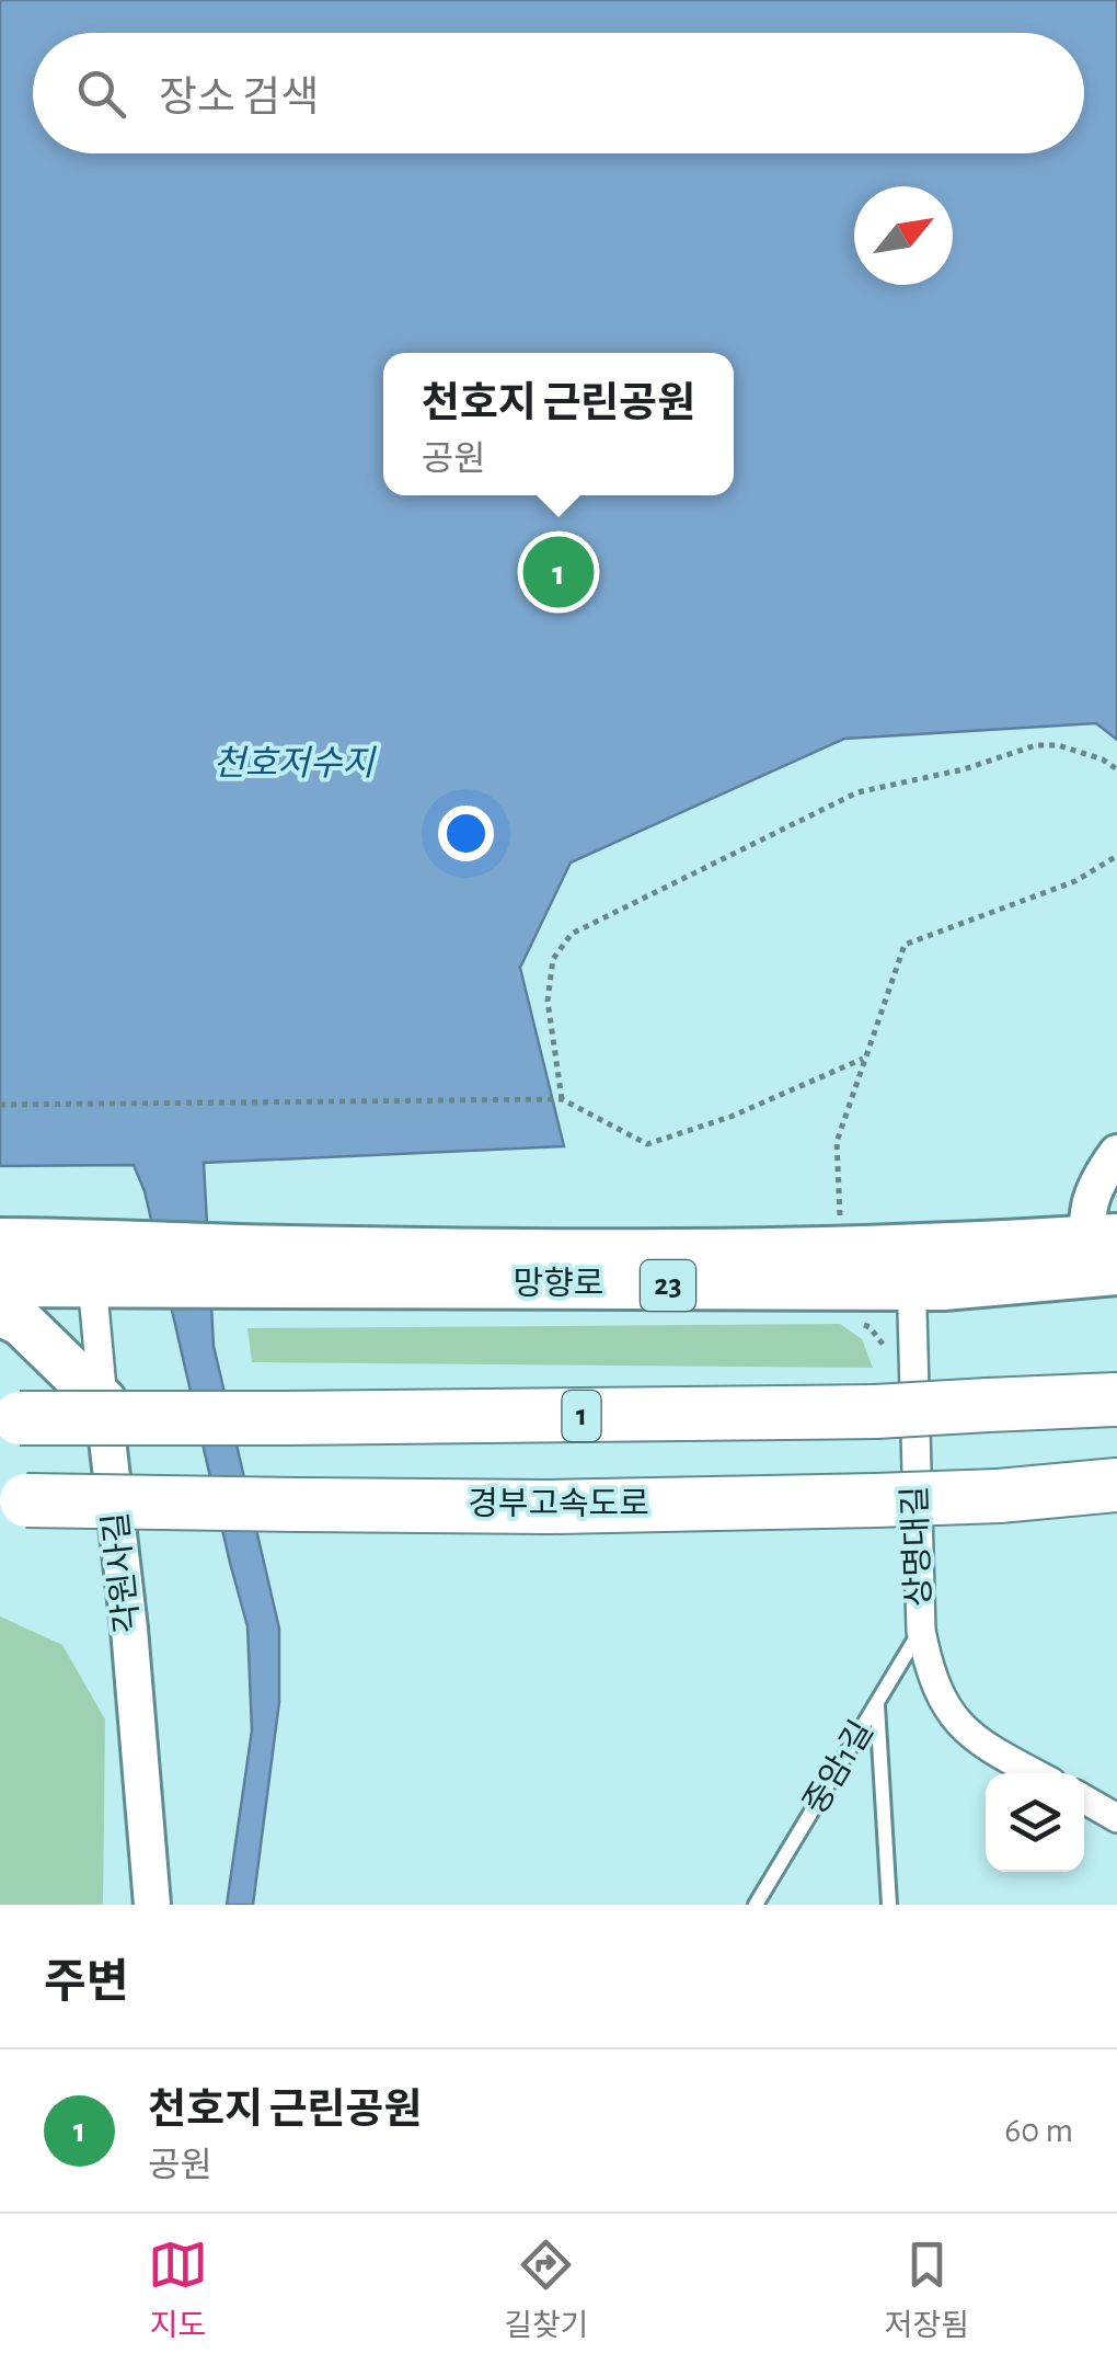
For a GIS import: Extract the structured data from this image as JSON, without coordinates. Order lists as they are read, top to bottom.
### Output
{
  "streets": {
    "highway": ["1", "경부고속도로"],
    "main road": ["망향로", "23"],
    "street": ["상명대길", "각원사길"],
    "lane": ["중암1길"]
  },
  "crossings": [
    ["망향로", "상명대길"],
    ["망향로", "각원사길"],
    ["상명대길", "중암1길"]
  ],
  "water": ["천호저수지"],
  "north": "top right",
  "page": {
    "search": "장소 검색",
    "popup": ["천호지 근린공원", "공원"],
    "pins": "1",
    "heading": "주변",
    "list": [
      {
        "mark": "1",
        "name": "천호지 근린공원",
        "note": "공원",
        "value": "60 m"
      }
    ],
    "nav": ["지도", "길찾기", "저장됨"]
  }
}
